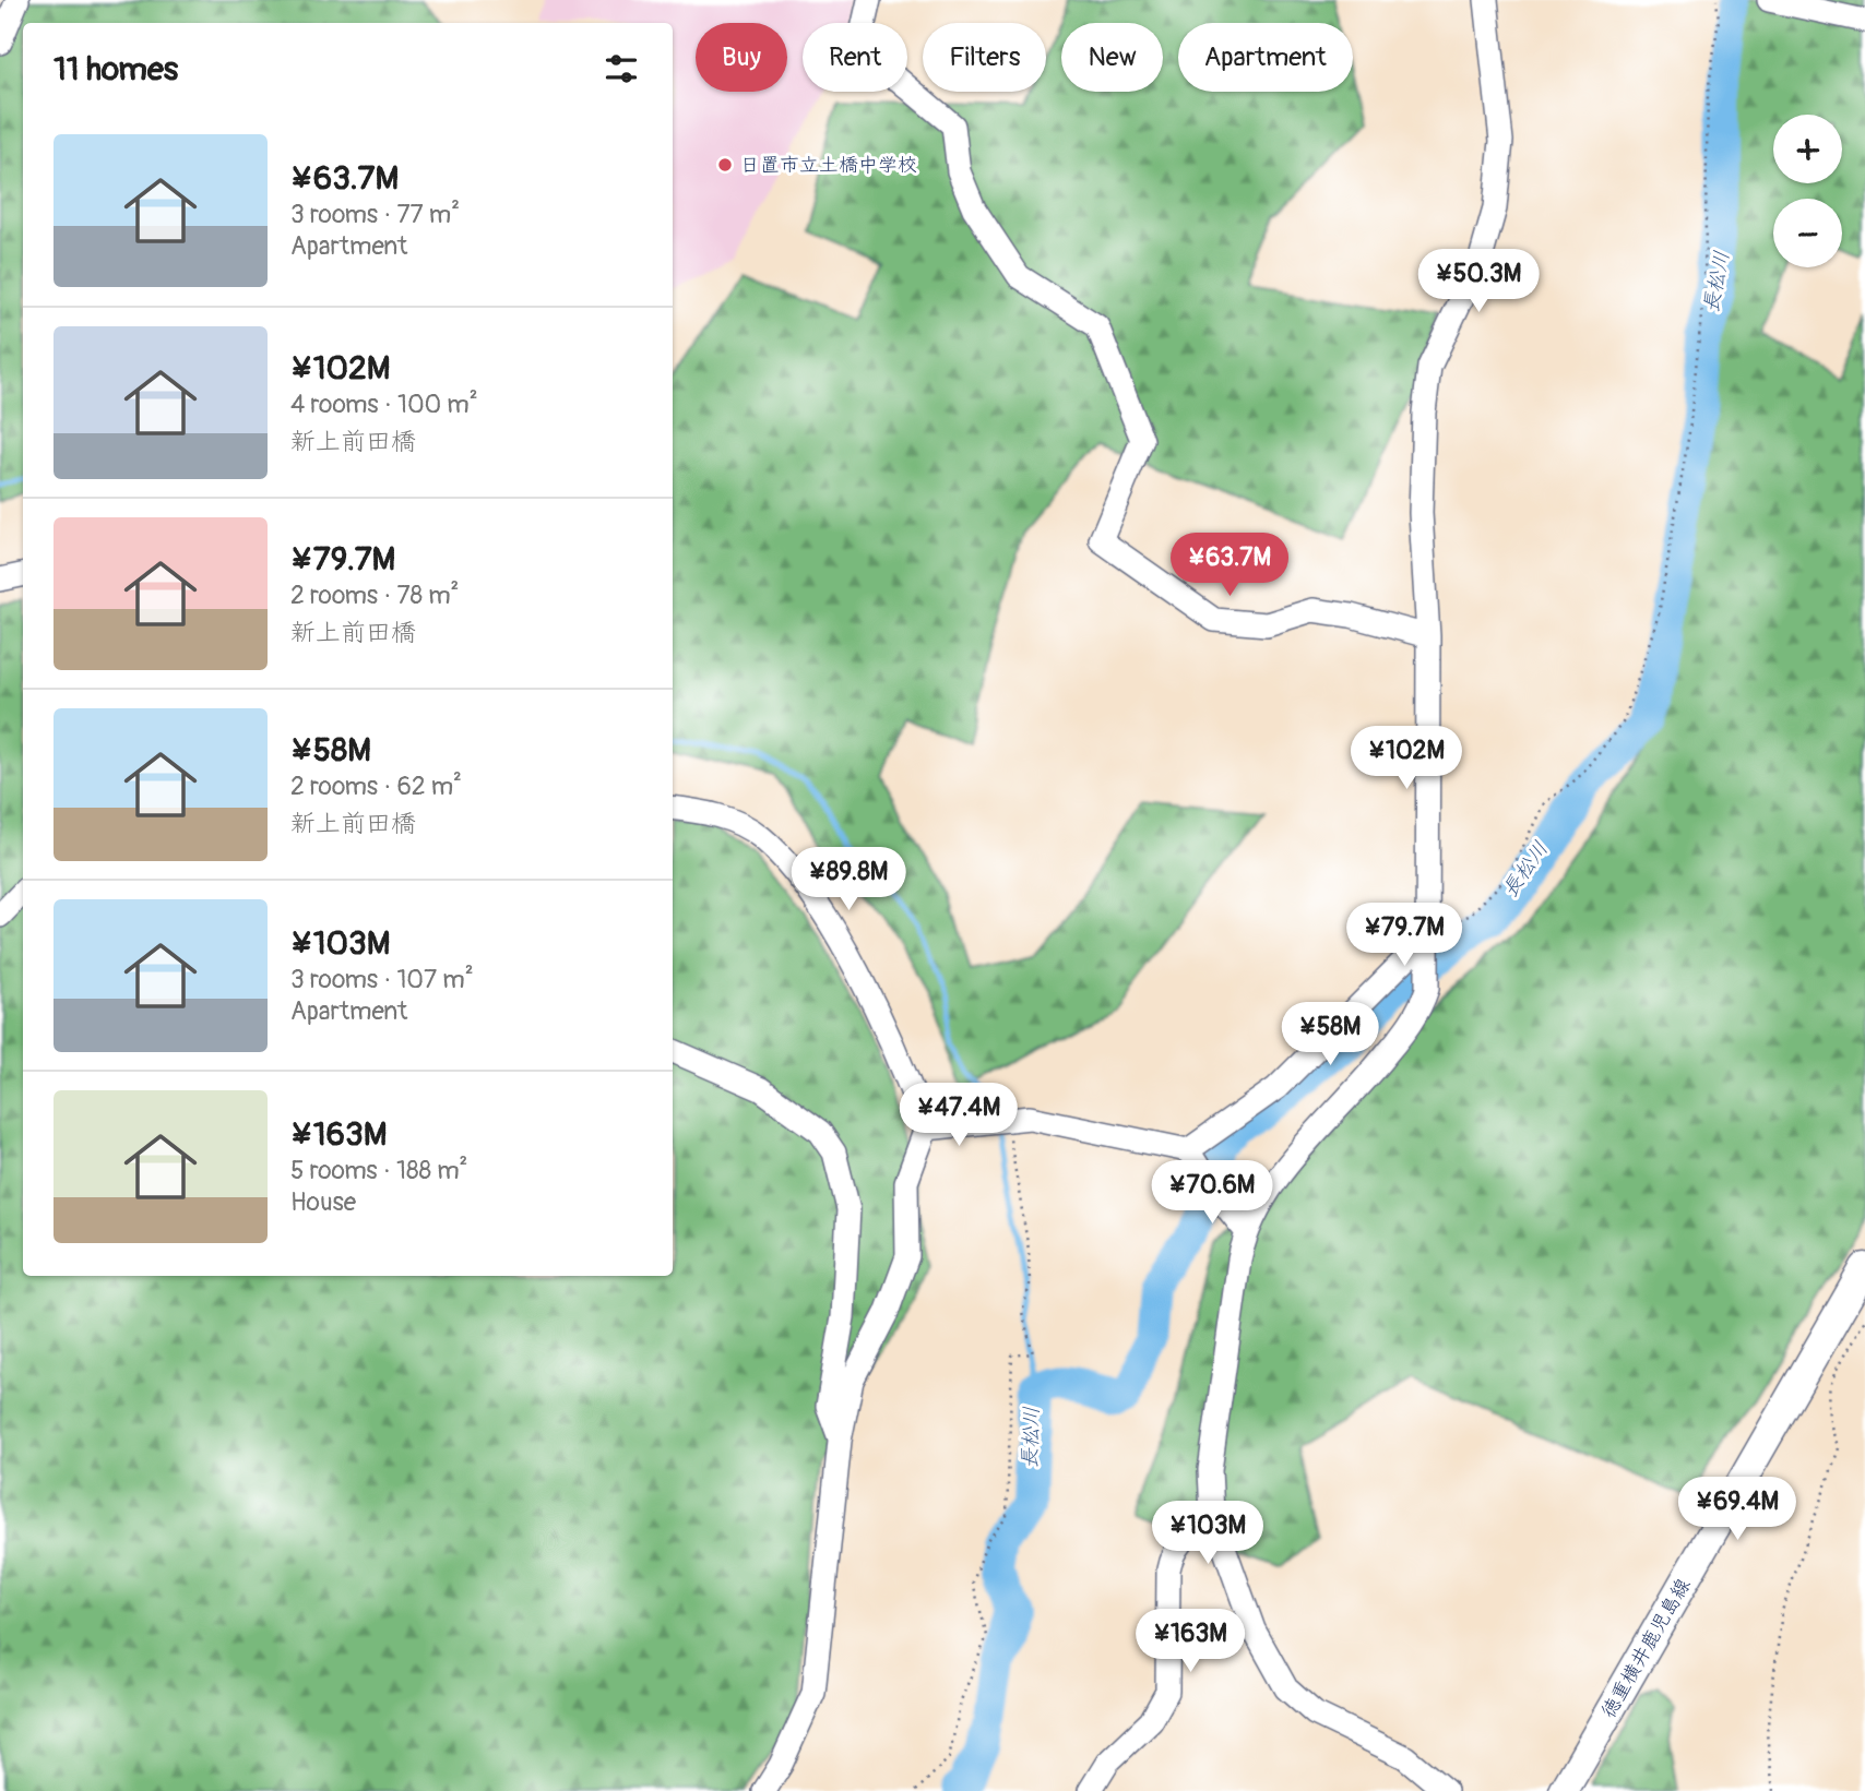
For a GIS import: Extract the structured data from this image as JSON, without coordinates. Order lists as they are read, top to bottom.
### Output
{
  "streets": {
    "main road": ["徳重横井鹿児島線"]
  },
  "water": ["長松川"],
  "places": ["日置市立土橋中学校"],
  "page": {
    "chip": [
      "Buy",
      "Rent",
      "Filters",
      "New",
      "Apartment"
    ],
    "heading": "11 homes",
    "map_buttons": ["+", "−"],
    "list": [
      {
        "name": "¥63.7M",
        "note": "3 rooms · 77 m² · Apartment"
      },
      {
        "name": "¥102M",
        "note": "4 rooms · 100 m² · 新上前田橋"
      },
      {
        "name": "¥79.7M",
        "note": "2 rooms · 78 m² · 新上前田橋"
      },
      {
        "name": "¥58M",
        "note": "2 rooms · 62 m² · 新上前田橋"
      },
      {
        "name": "¥103M",
        "note": "3 rooms · 107 m² · Apartment"
      },
      {
        "name": "¥163M",
        "note": "5 rooms · 188 m² · House"
      }
    ],
    "price": [
      "¥50.3M",
      "¥63.7M",
      "¥102M",
      "¥89.8M",
      "¥79.7M",
      "¥58M",
      "¥47.4M",
      "¥70.6M",
      "¥69.4M",
      "¥103M",
      "¥163M"
    ]
  }
}
